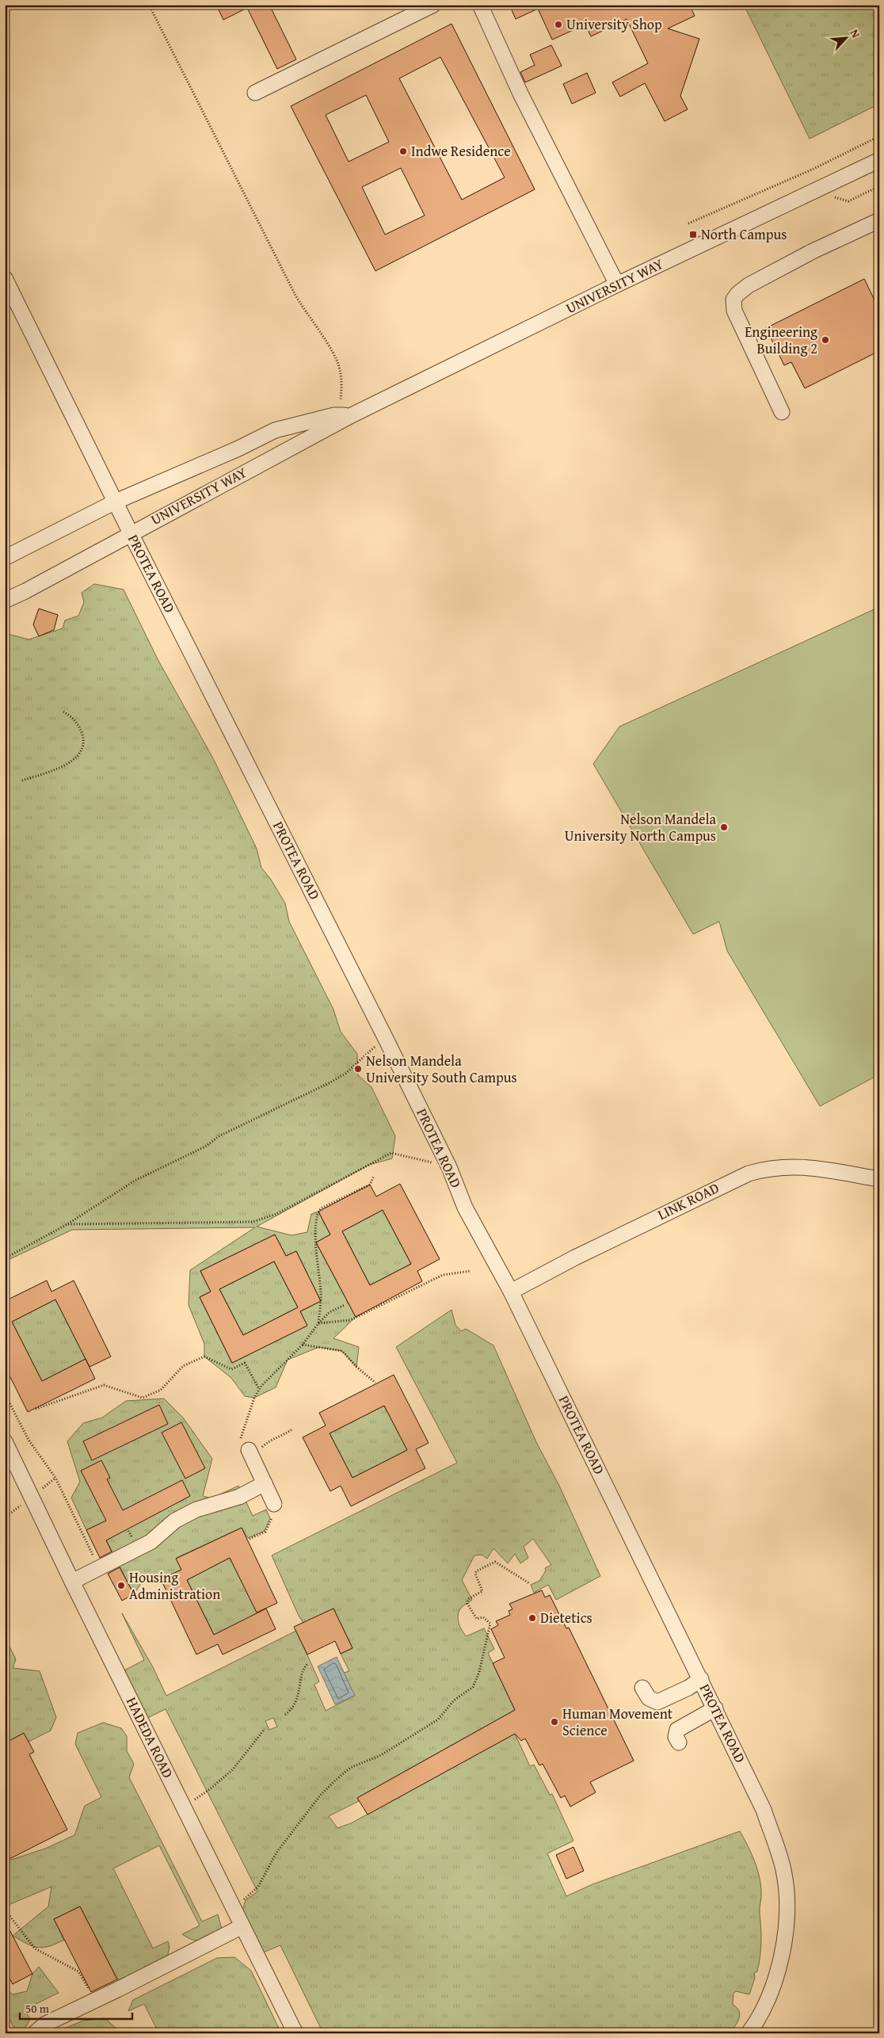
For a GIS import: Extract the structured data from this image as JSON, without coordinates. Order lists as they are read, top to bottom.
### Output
{
  "streets": {
    "lane": [
      "UNIVERSITY WAY",
      "PROTEA ROAD",
      "LINK ROAD",
      "HADEDA ROAD"
    ]
  },
  "crossings": [
    ["UNIVERSITY WAY", "PROTEA ROAD"],
    ["PROTEA ROAD", "LINK ROAD"]
  ],
  "places": {
    "other": [
      "University Shop",
      "Indwe Residence",
      "Engineering Building 2",
      "Nelson Mandela University North Campus",
      "Nelson Mandela University South Campus",
      "Housing Administration",
      "Dietetics",
      "Human Movement Science"
    ],
    "transit": ["North Campus"]
  },
  "scale_bar": "50 m",
  "north": "top right"
}
